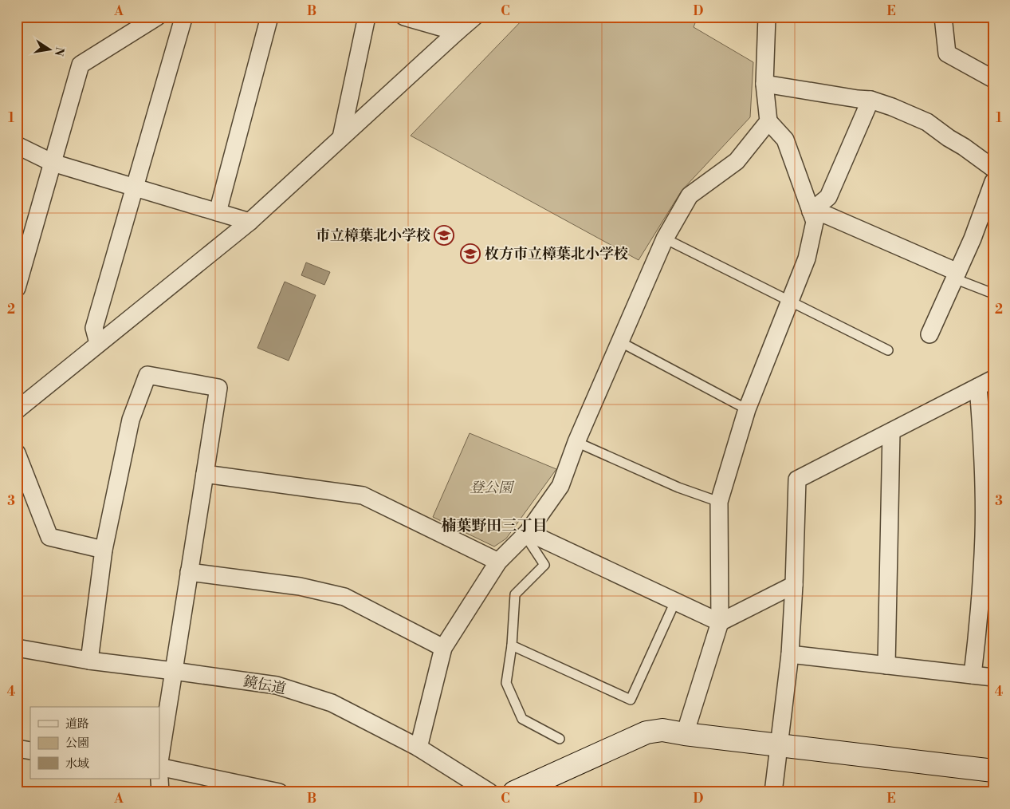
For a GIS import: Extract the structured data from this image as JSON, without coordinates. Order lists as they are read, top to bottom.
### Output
{
  "streets": {
    "street": ["鏡伝道"]
  },
  "districts": ["楠葉野田三丁目"],
  "parks": ["登公園"],
  "places": {
    "school or university": ["市立樟葉北小学校", "枚方市立樟葉北小学校"]
  },
  "legend": ["道路", "公園", "水域"],
  "north": "right",
  "grid": {
    "columns": [
      "A",
      "B",
      "C",
      "D",
      "E"
    ],
    "rows": [
      "1",
      "2",
      "3",
      "4"
    ]
  }
}
